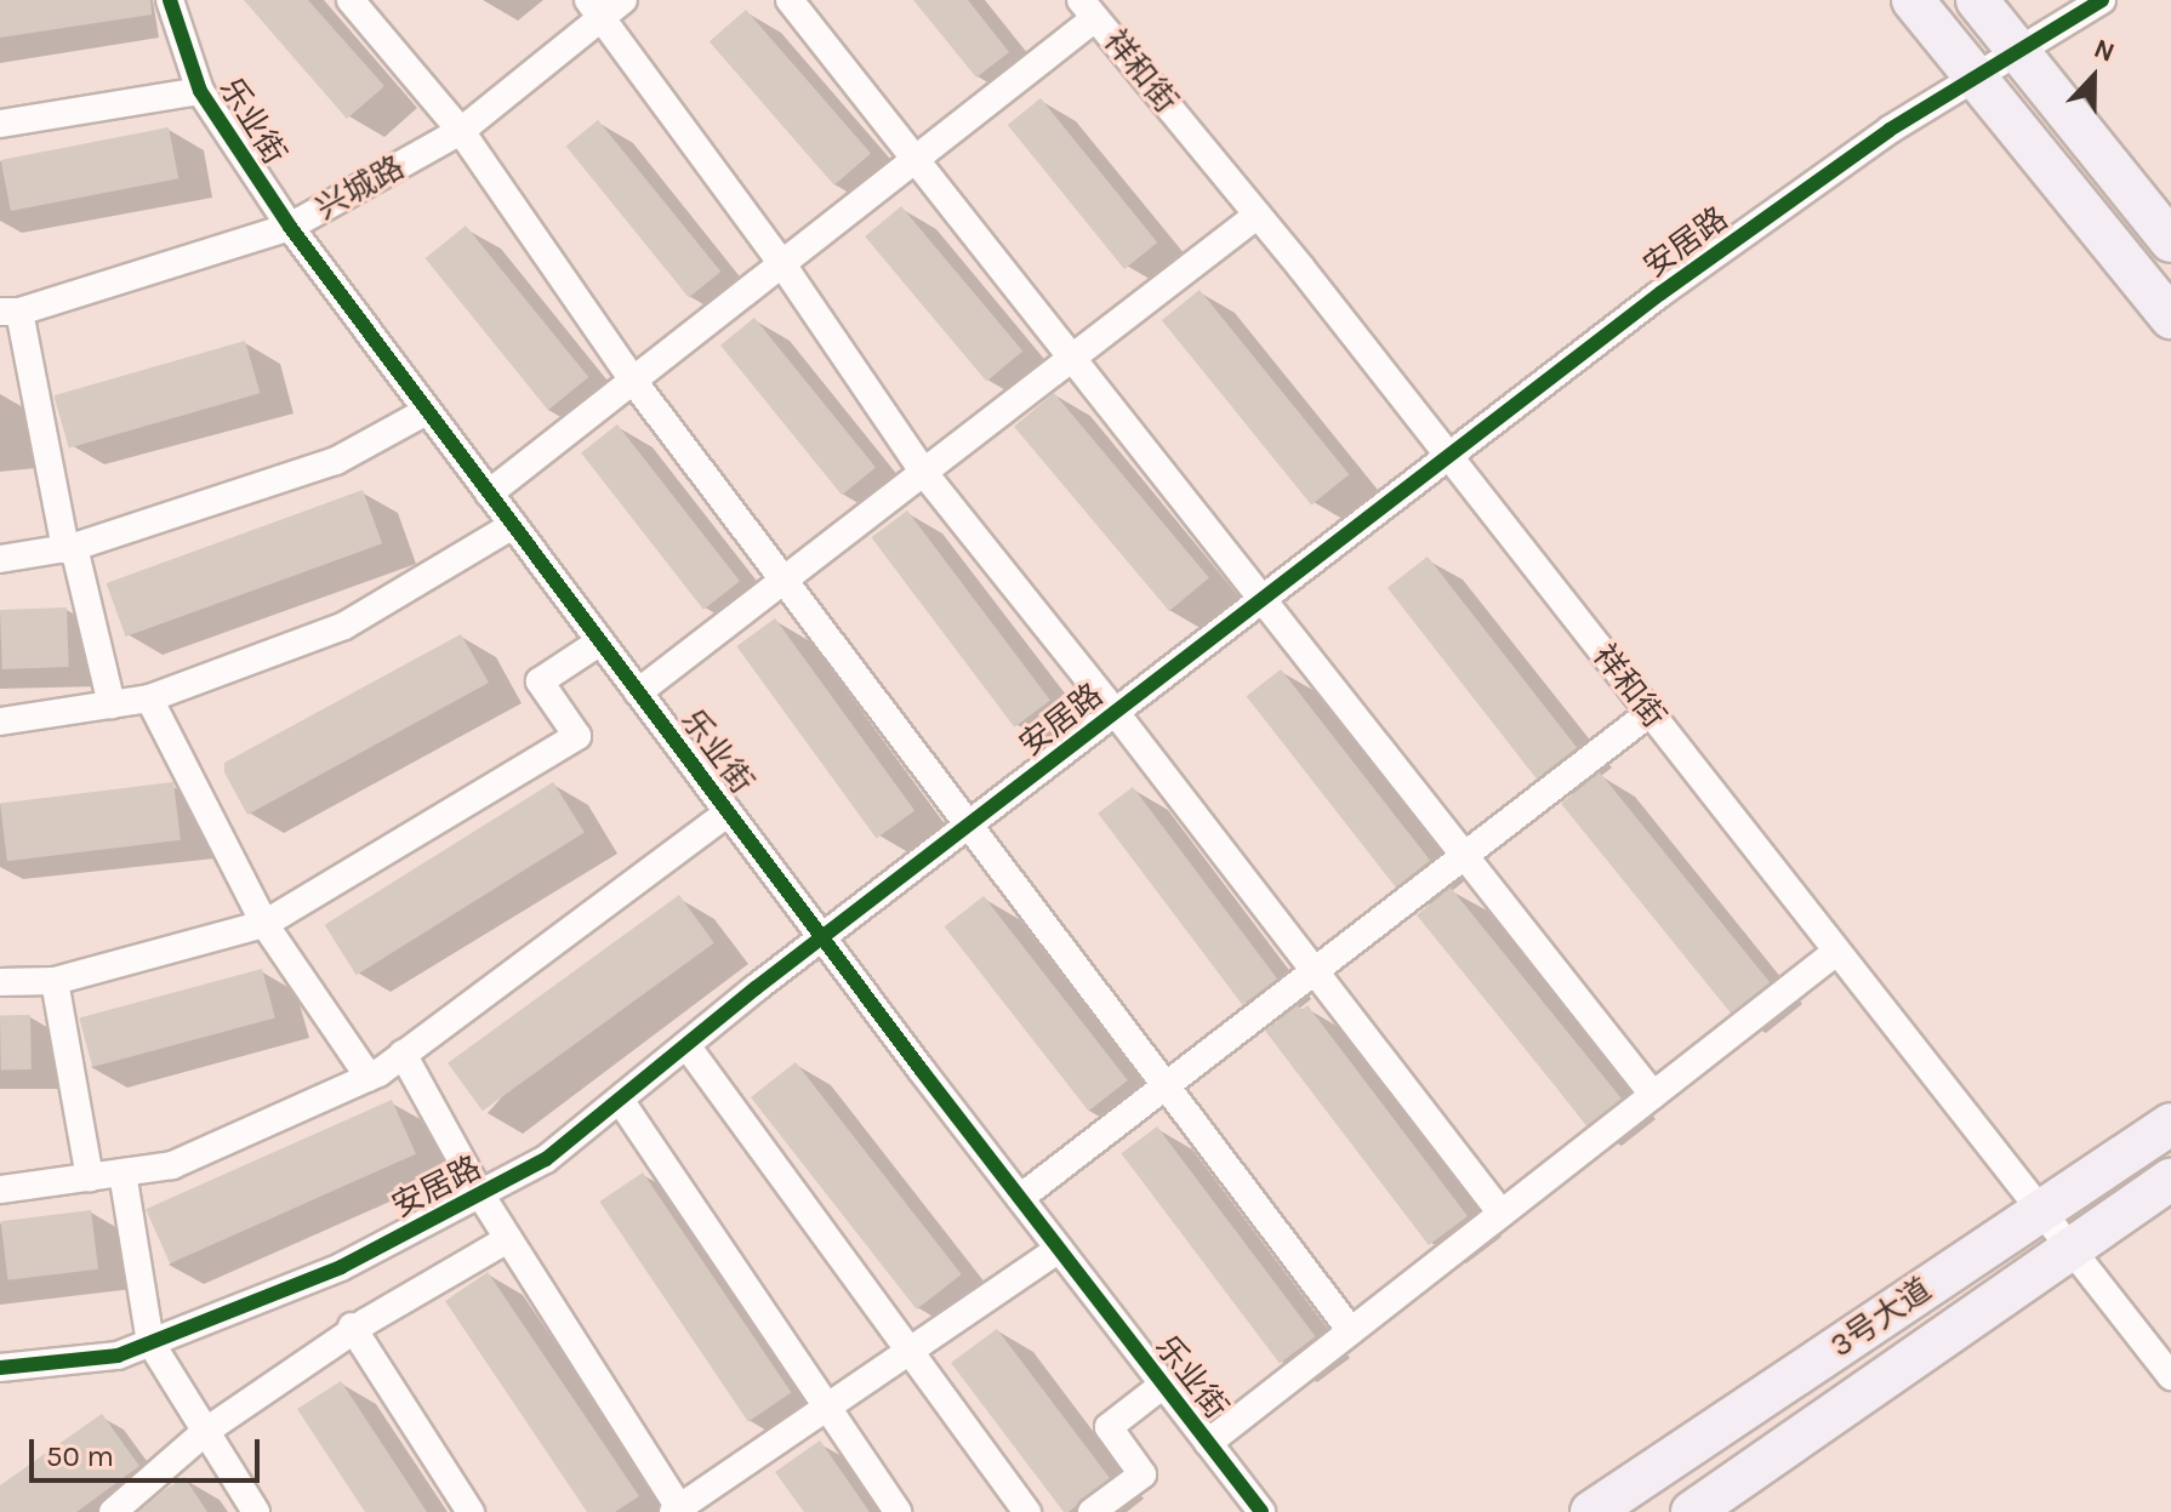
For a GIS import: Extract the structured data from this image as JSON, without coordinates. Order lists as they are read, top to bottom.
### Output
{
  "streets": {
    "main road": ["3号大道"],
    "street": [
      "祥和街",
      "乐业街",
      "兴城路",
      "安居路"
    ]
  },
  "crossings": [
    ["祥和街", "安居路"],
    ["祥和街", "3号大道"],
    ["乐业街", "兴城路"],
    ["乐业街", "安居路"]
  ],
  "scale_bar": "50 m",
  "north": "top"
}
